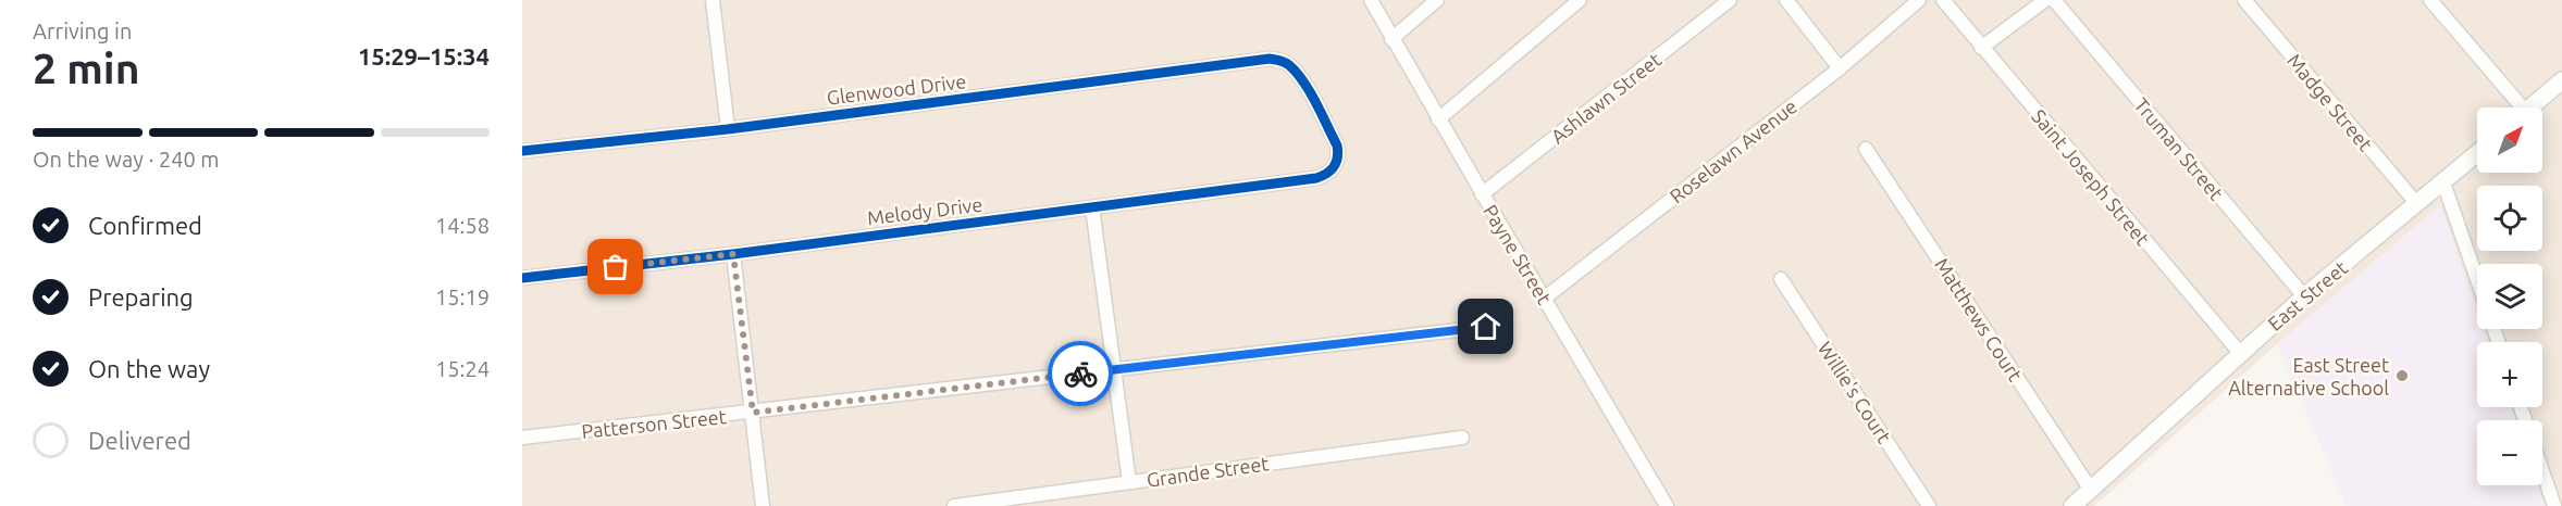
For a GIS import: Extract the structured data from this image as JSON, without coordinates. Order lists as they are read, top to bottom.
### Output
{
  "streets": {
    "street": [
      "Glenwood Drive",
      "Ashlawn Street",
      "Madge Street",
      "Truman Street",
      "Roselawn Avenue",
      "Saint Joseph Street",
      "Melody Drive",
      "Payne Street",
      "East Street",
      "Matthews Court",
      "Willie's Court",
      "Patterson Street",
      "Grande Street"
    ]
  },
  "crossings": [
    ["Glenwood Drive", "Melody Drive"],
    ["Ashlawn Street", "Payne Street"],
    ["Madge Street", "East Street"],
    ["Truman Street", "East Street"],
    ["Roselawn Avenue", "Payne Street"],
    ["Saint Joseph Street", "East Street"],
    ["East Street", "Matthews Court"]
  ],
  "places": ["East Street Alternative School"],
  "north": "top right",
  "page": {
    "heading": ["2 min", "Arriving in", "15:29–15:34"],
    "map_buttons": ["+", "−"],
    "bar": "On the way · 240 m",
    "list": [
      ["Confirmed", "14:58"],
      ["Preparing", "15:19"],
      ["On the way", "15:24"],
      "Delivered"
    ]
  }
}
